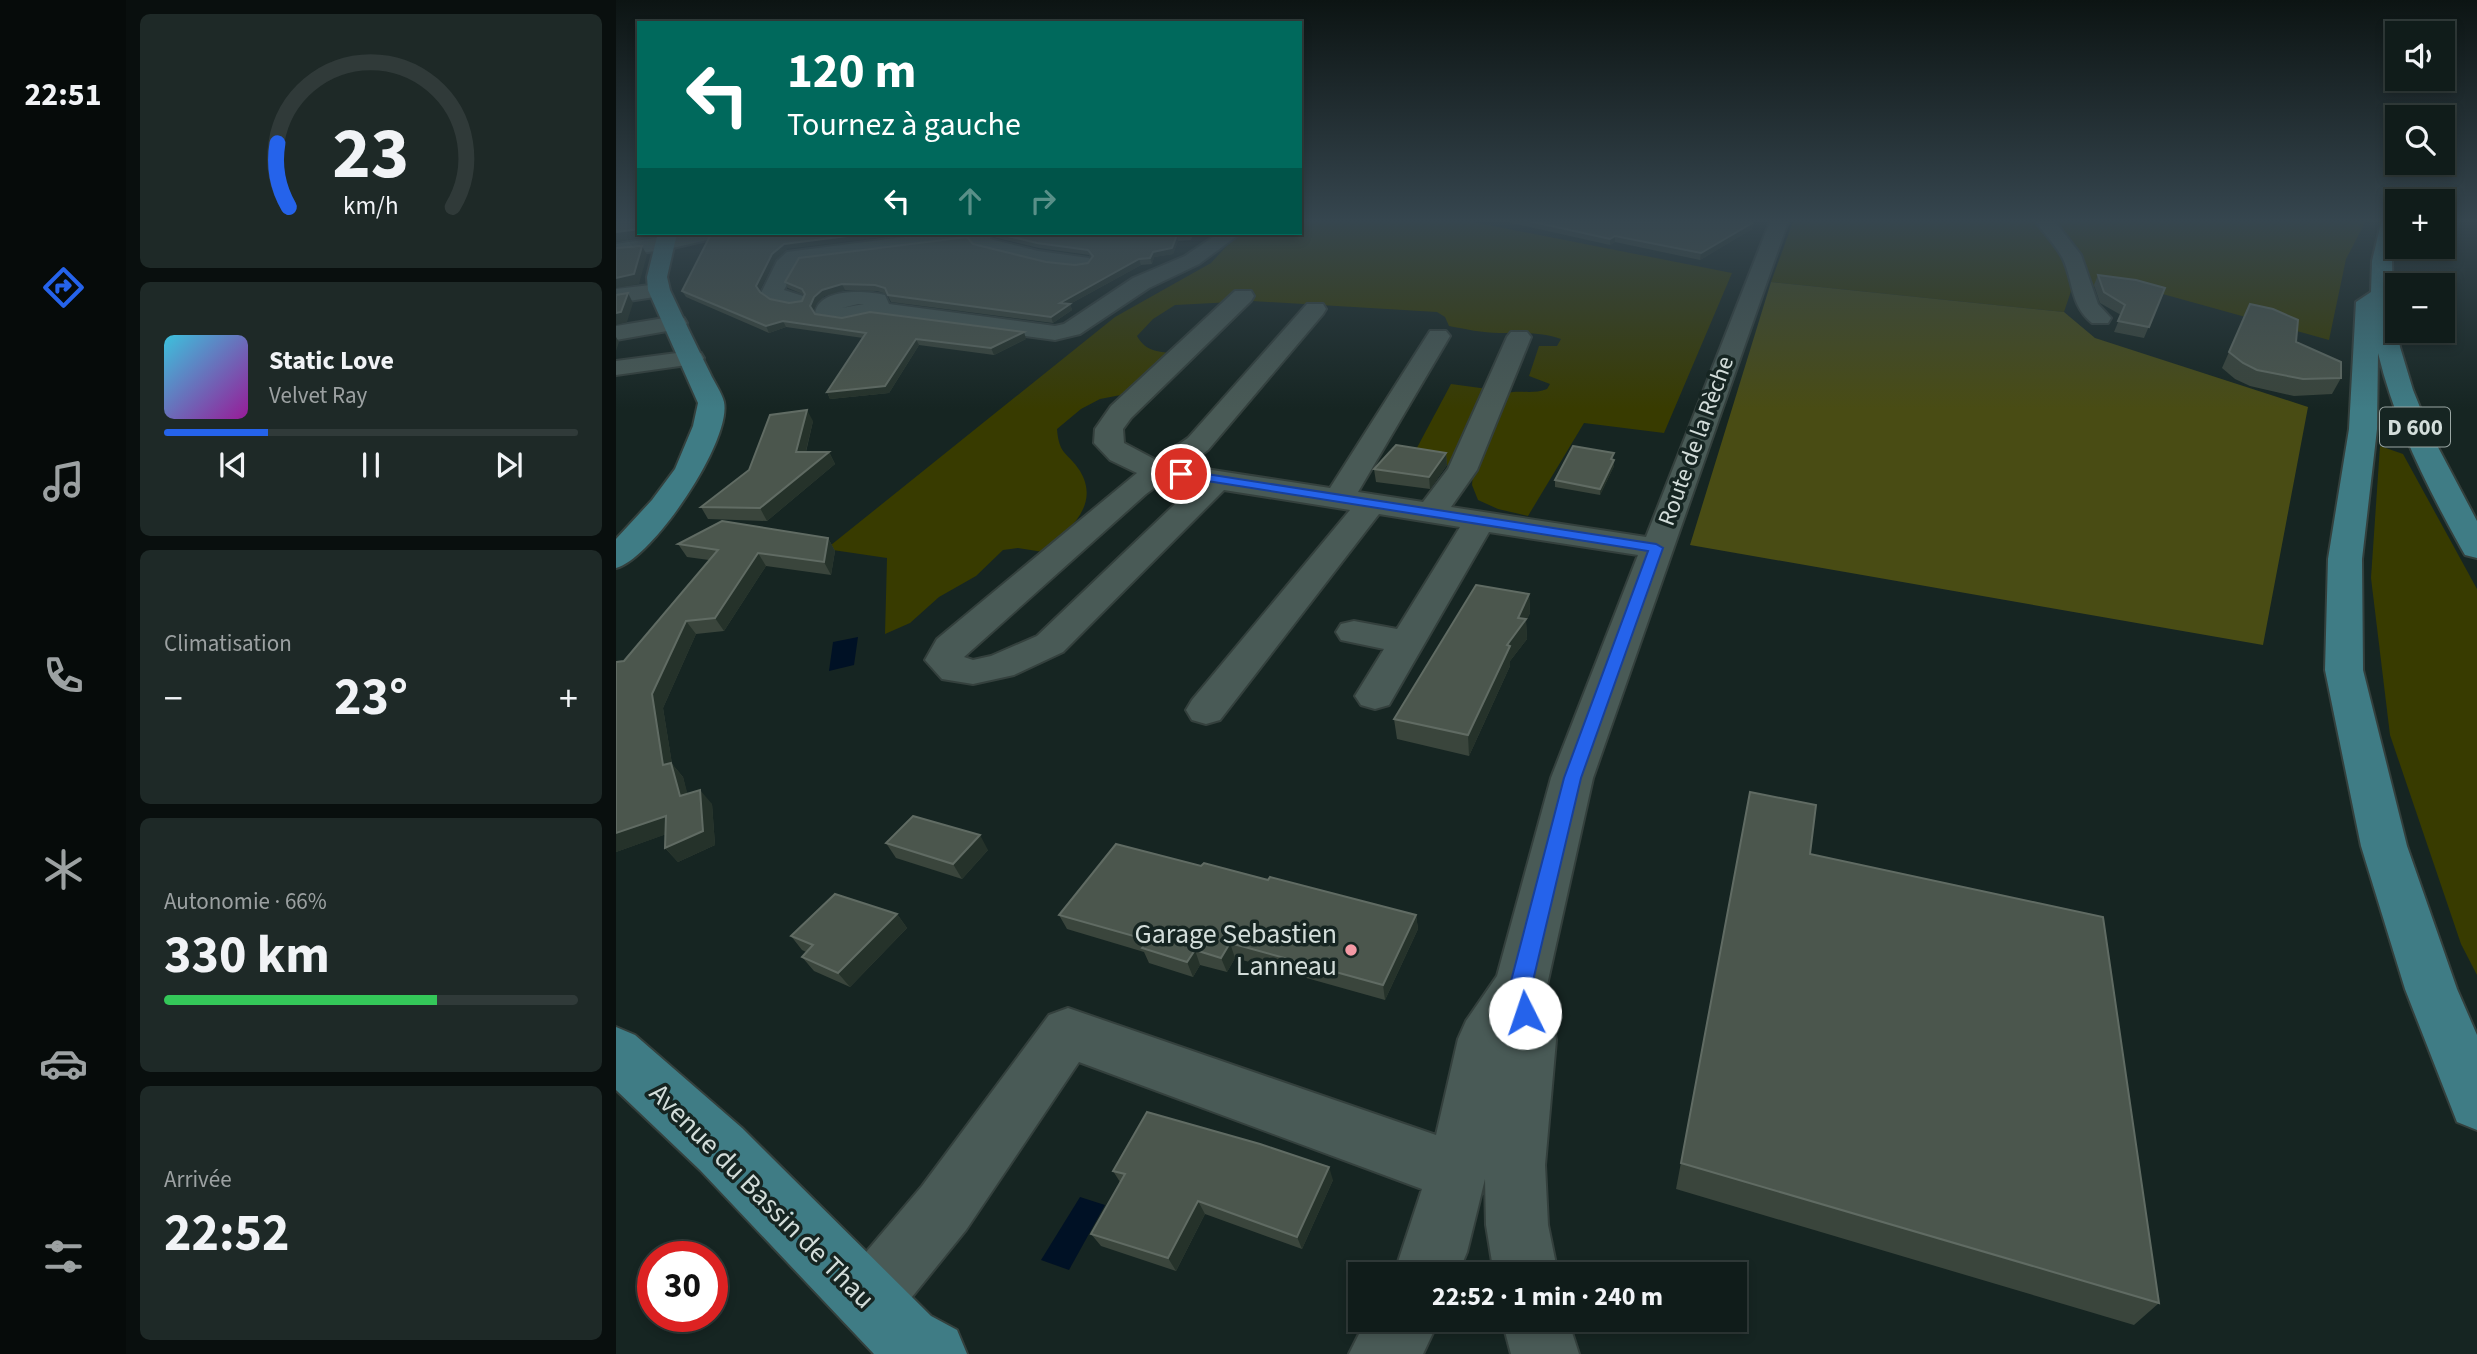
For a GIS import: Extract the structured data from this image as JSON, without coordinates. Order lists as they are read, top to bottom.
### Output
{
  "streets": {
    "main road": ["D 600", "Avenue du Bassin de Thau"],
    "street": ["Route de la Rèche"]
  },
  "places": ["Garage Sebastien Lanneau"],
  "page": {
    "tabs": "22:51",
    "map_buttons": ["+", "−"],
    "turn": ["120 m", "Tournez à gauche"],
    "song": ["Static Love", "Velvet Ray"],
    "tile": [
      "Climatisation",
      ["Autonomie · 66%", "330 km"],
      ["Arrivée", "22:52"]
    ],
    "heat": ["−", "23°", "+"],
    "limit": "30",
    "trip": "22:52 · 1 min · 240 m",
    "gauge": ["23", "km/h"]
  }
}
